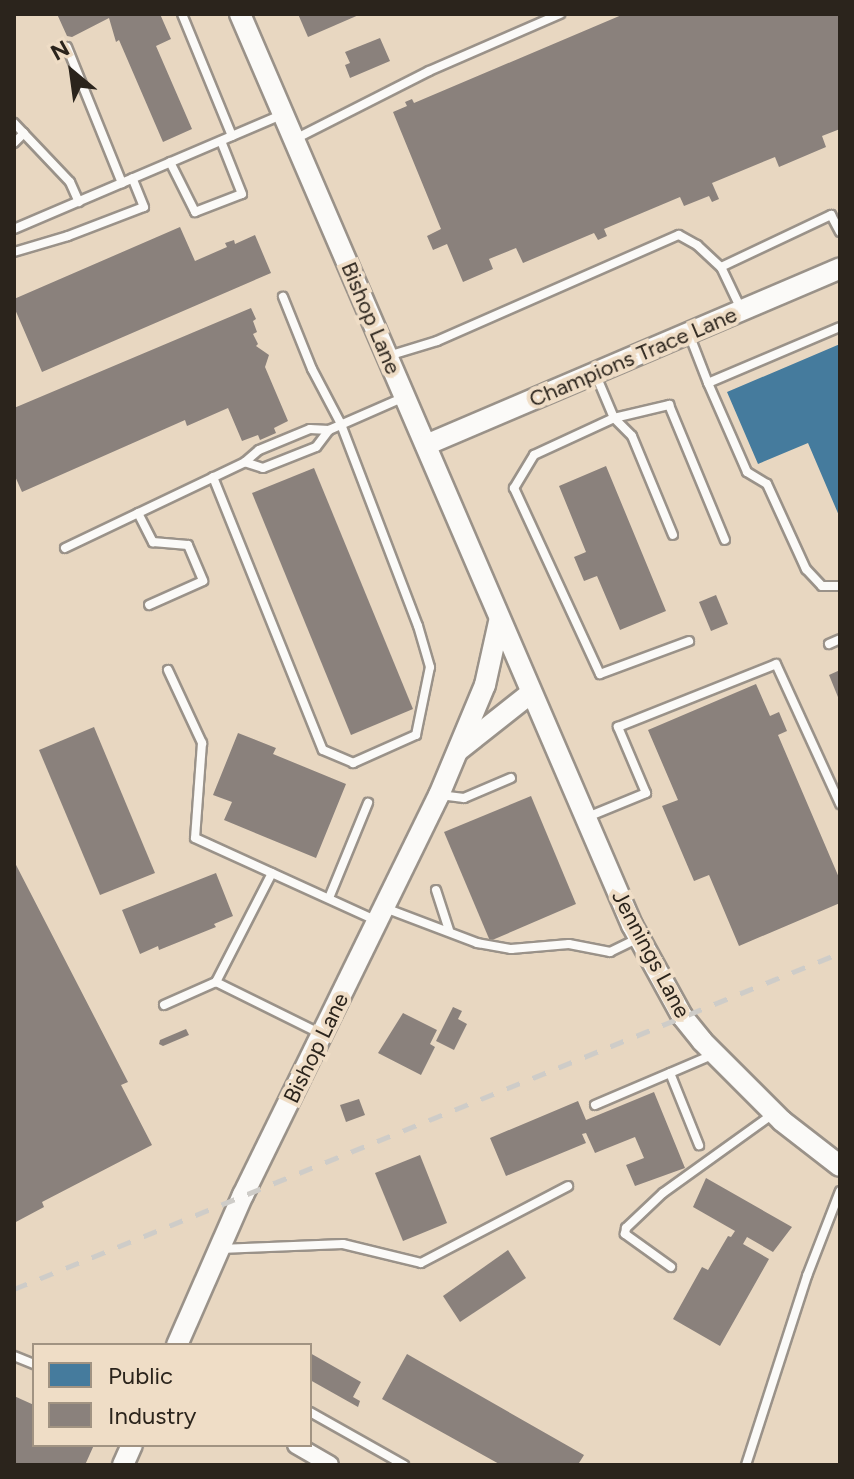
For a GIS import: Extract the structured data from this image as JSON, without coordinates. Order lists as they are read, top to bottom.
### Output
{
  "streets": {
    "street": ["Bishop Lane", "Champions Trace Lane", "Jennings Lane"]
  },
  "crossings": [
    ["Bishop Lane", "Champions Trace Lane"],
    ["Bishop Lane", "Jennings Lane"]
  ],
  "legend": ["Public", "Industry"],
  "north": "top left"
}
